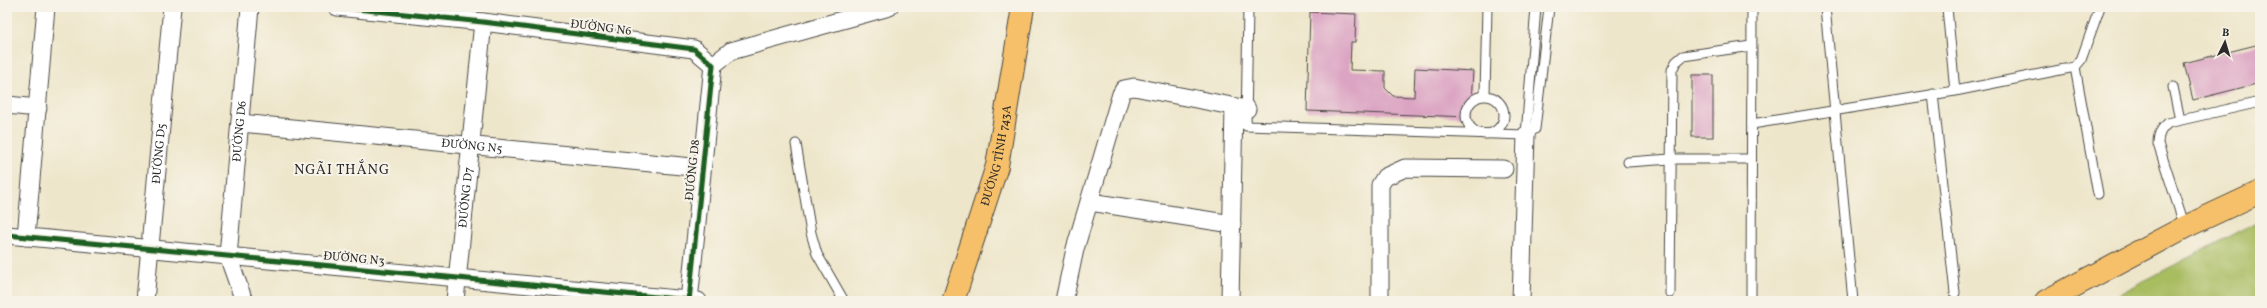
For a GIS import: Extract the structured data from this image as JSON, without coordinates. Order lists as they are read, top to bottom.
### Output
{
  "streets": {
    "main road": ["ĐƯỜNG TỈNH 743A"],
    "street": [
      "ĐƯỜNG N6",
      "ĐƯỜNG D6",
      "ĐƯỜNG N5",
      "ĐƯỜNG D5",
      "ĐƯỜNG D8",
      "ĐƯỜNG D7",
      "ĐƯỜNG N3"
    ]
  },
  "crossings": [
    ["ĐƯỜNG N6", "ĐƯỜNG D8"],
    ["ĐƯỜNG N6", "ĐƯỜNG D7"],
    ["ĐƯỜNG D6", "ĐƯỜNG N5"],
    ["ĐƯỜNG D6", "ĐƯỜNG N3"],
    ["ĐƯỜNG N5", "ĐƯỜNG D8"],
    ["ĐƯỜNG N5", "ĐƯỜNG D7"],
    ["ĐƯỜNG D5", "ĐƯỜNG N3"],
    ["ĐƯỜNG D8", "ĐƯỜNG N3"],
    ["ĐƯỜNG D7", "ĐƯỜNG N3"]
  ],
  "districts": ["NGÃI THẮNG"],
  "north": "top"
}
